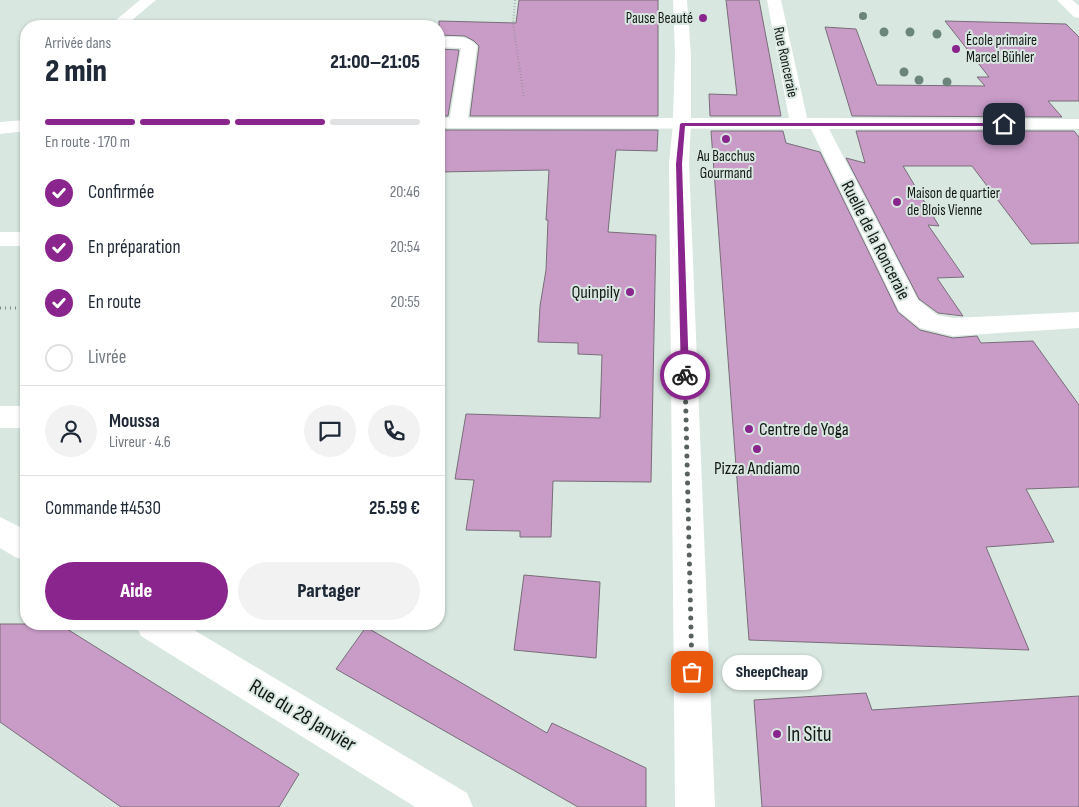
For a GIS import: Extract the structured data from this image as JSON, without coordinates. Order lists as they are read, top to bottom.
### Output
{
  "streets": {
    "street": ["Rue Ronceraie", "Ruelle de la Ronceraie", "Rue du 28 Janvier"]
  },
  "crossings": [
    ["Rue Ronceraie", "Ruelle de la Ronceraie"]
  ],
  "places": [
    "Pause Beauté",
    "École primaire Marcel Bühler",
    "Au Bacchus Gourmand",
    "Maison de quartier de Blois Vienne",
    "Quinpily",
    "Centre de Yoga",
    "Pizza Andiamo",
    "SheepCheap",
    "In Situ"
  ],
  "page": {
    "heading": ["2 min", "Arrivée dans", "21:00–21:05"],
    "panel": [
      "Moussa",
      "Livreur · 4.6",
      "Commande #4530",
      "25.59 €"
    ],
    "bar": "En route · 170 m",
    "list": [
      ["Confirmée", "20:46"],
      ["En préparation", "20:54"],
      ["En route", "20:55"],
      "Livrée"
    ],
    "buttons": ["Aide", "Partager"],
    "bubble": "SheepCheap"
  }
}
